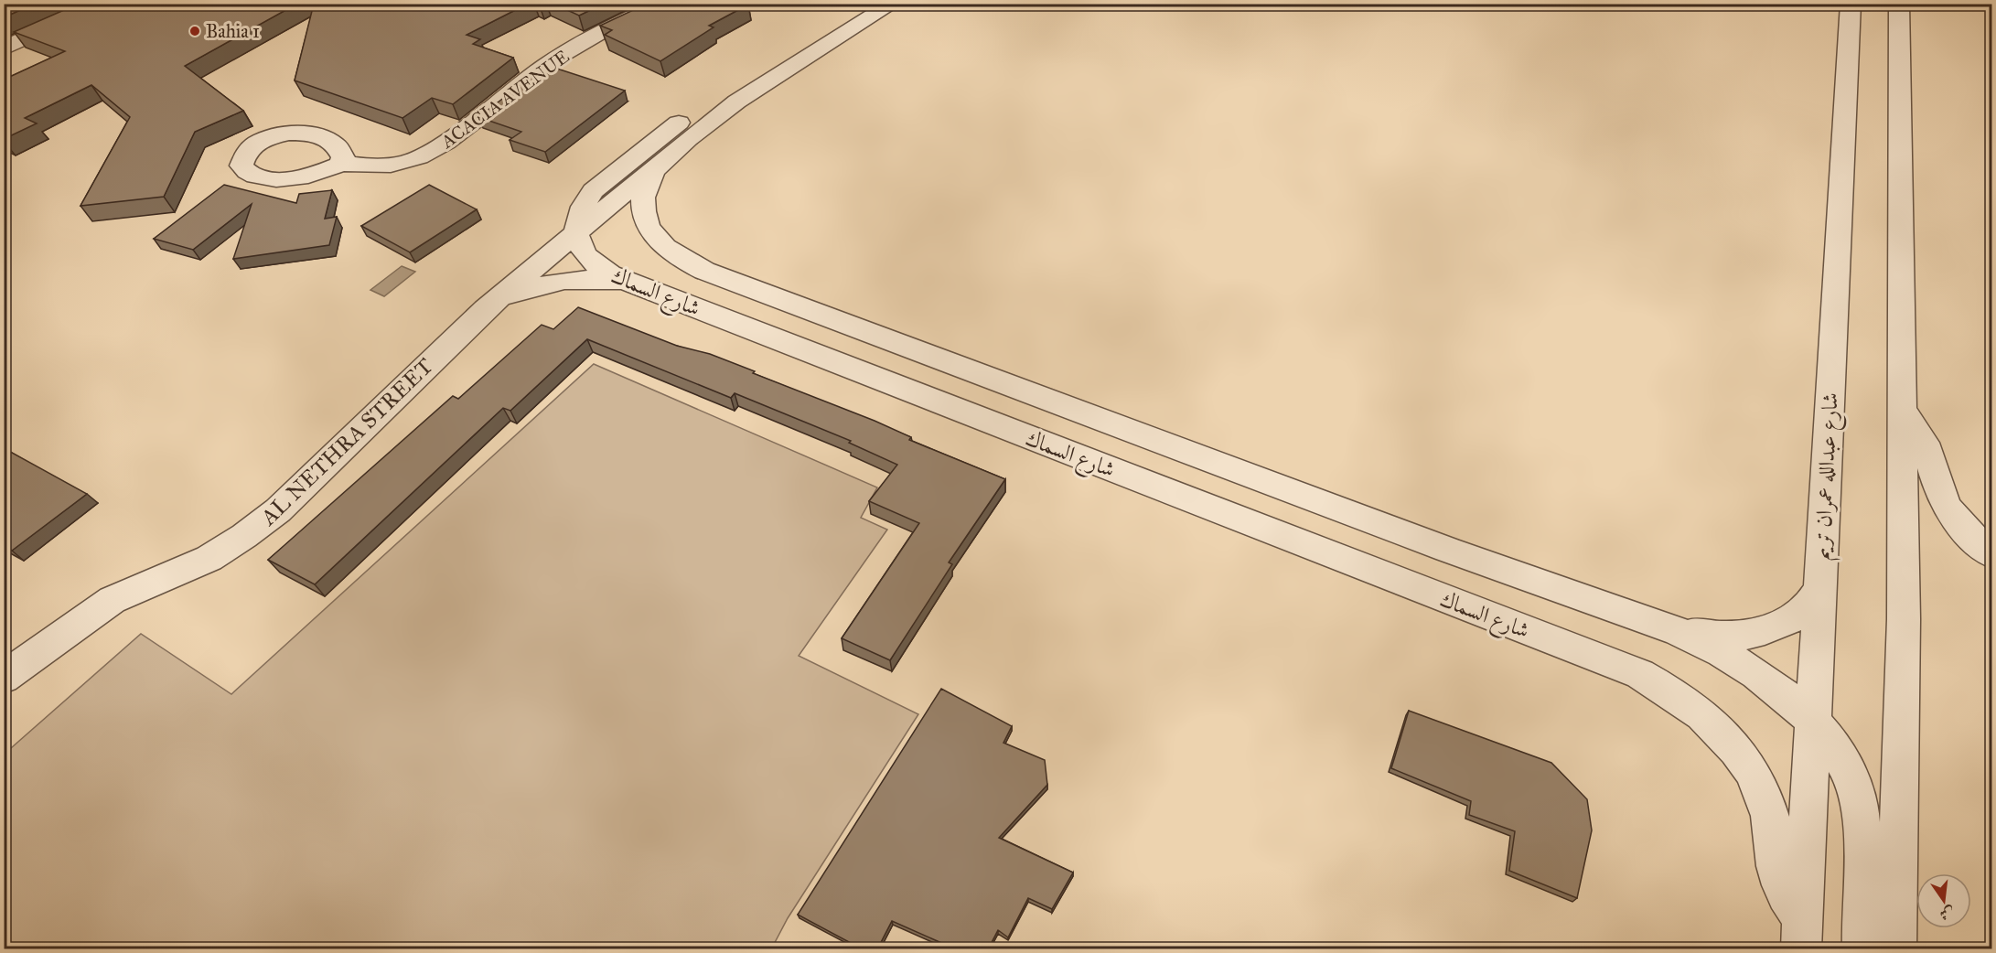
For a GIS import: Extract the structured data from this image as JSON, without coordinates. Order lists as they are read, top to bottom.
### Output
{
  "streets": {
    "street": [
      "ACACIA AVENUE",
      "شارع السماك",
      "AL NETHRA STREET",
      "شارع عبدالله عمران تريم"
    ]
  },
  "crossings": [
    ["شارع السماك", "AL NETHRA STREET"],
    ["شارع السماك", "شارع عبدالله عمران تريم"]
  ],
  "places": ["Bahia 1"],
  "north": "bottom"
}
